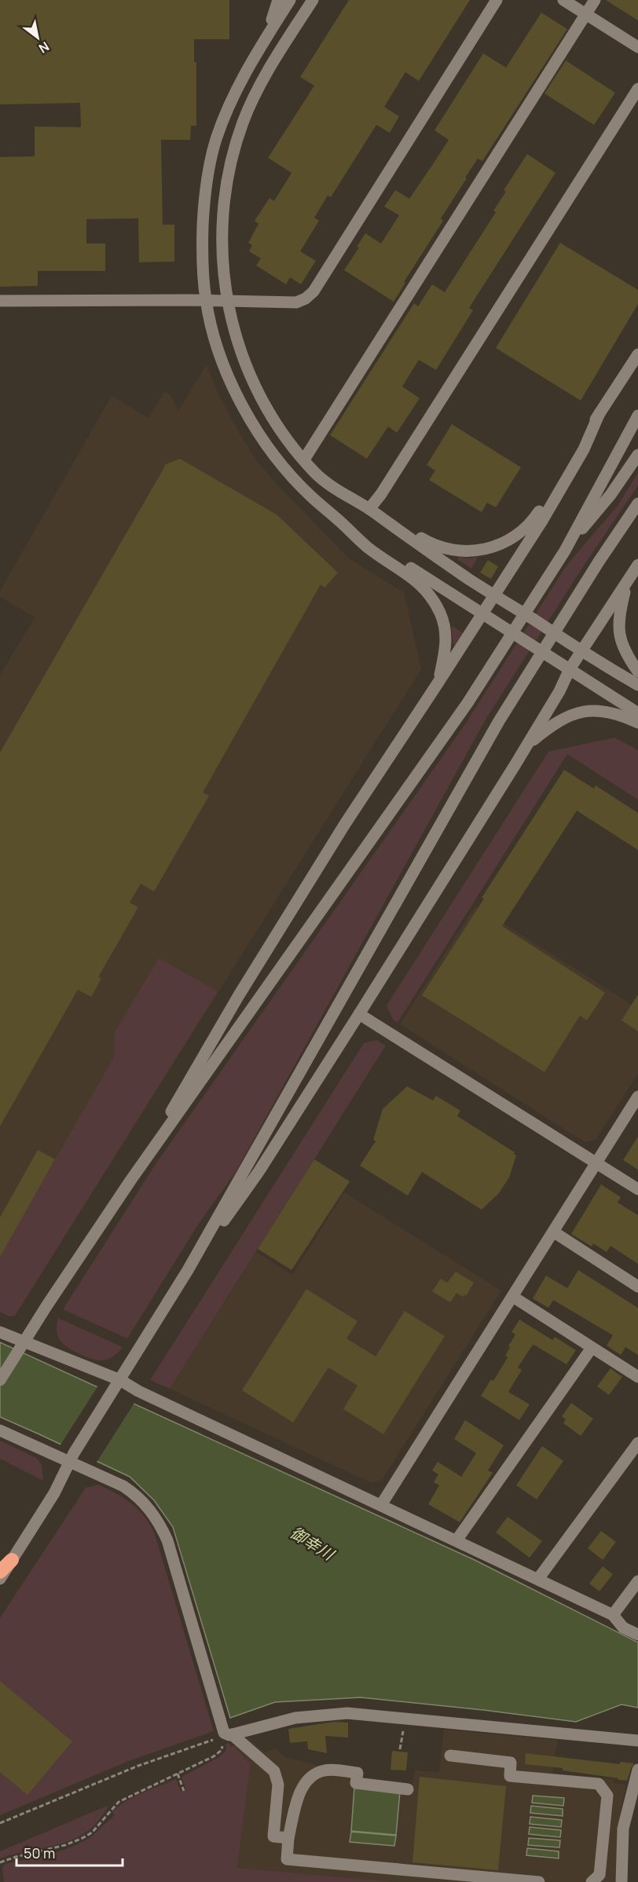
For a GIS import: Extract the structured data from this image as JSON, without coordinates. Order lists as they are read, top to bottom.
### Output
{
  "water": ["御幸川"],
  "scale_bar": "50 m",
  "north": "bottom right"
}
